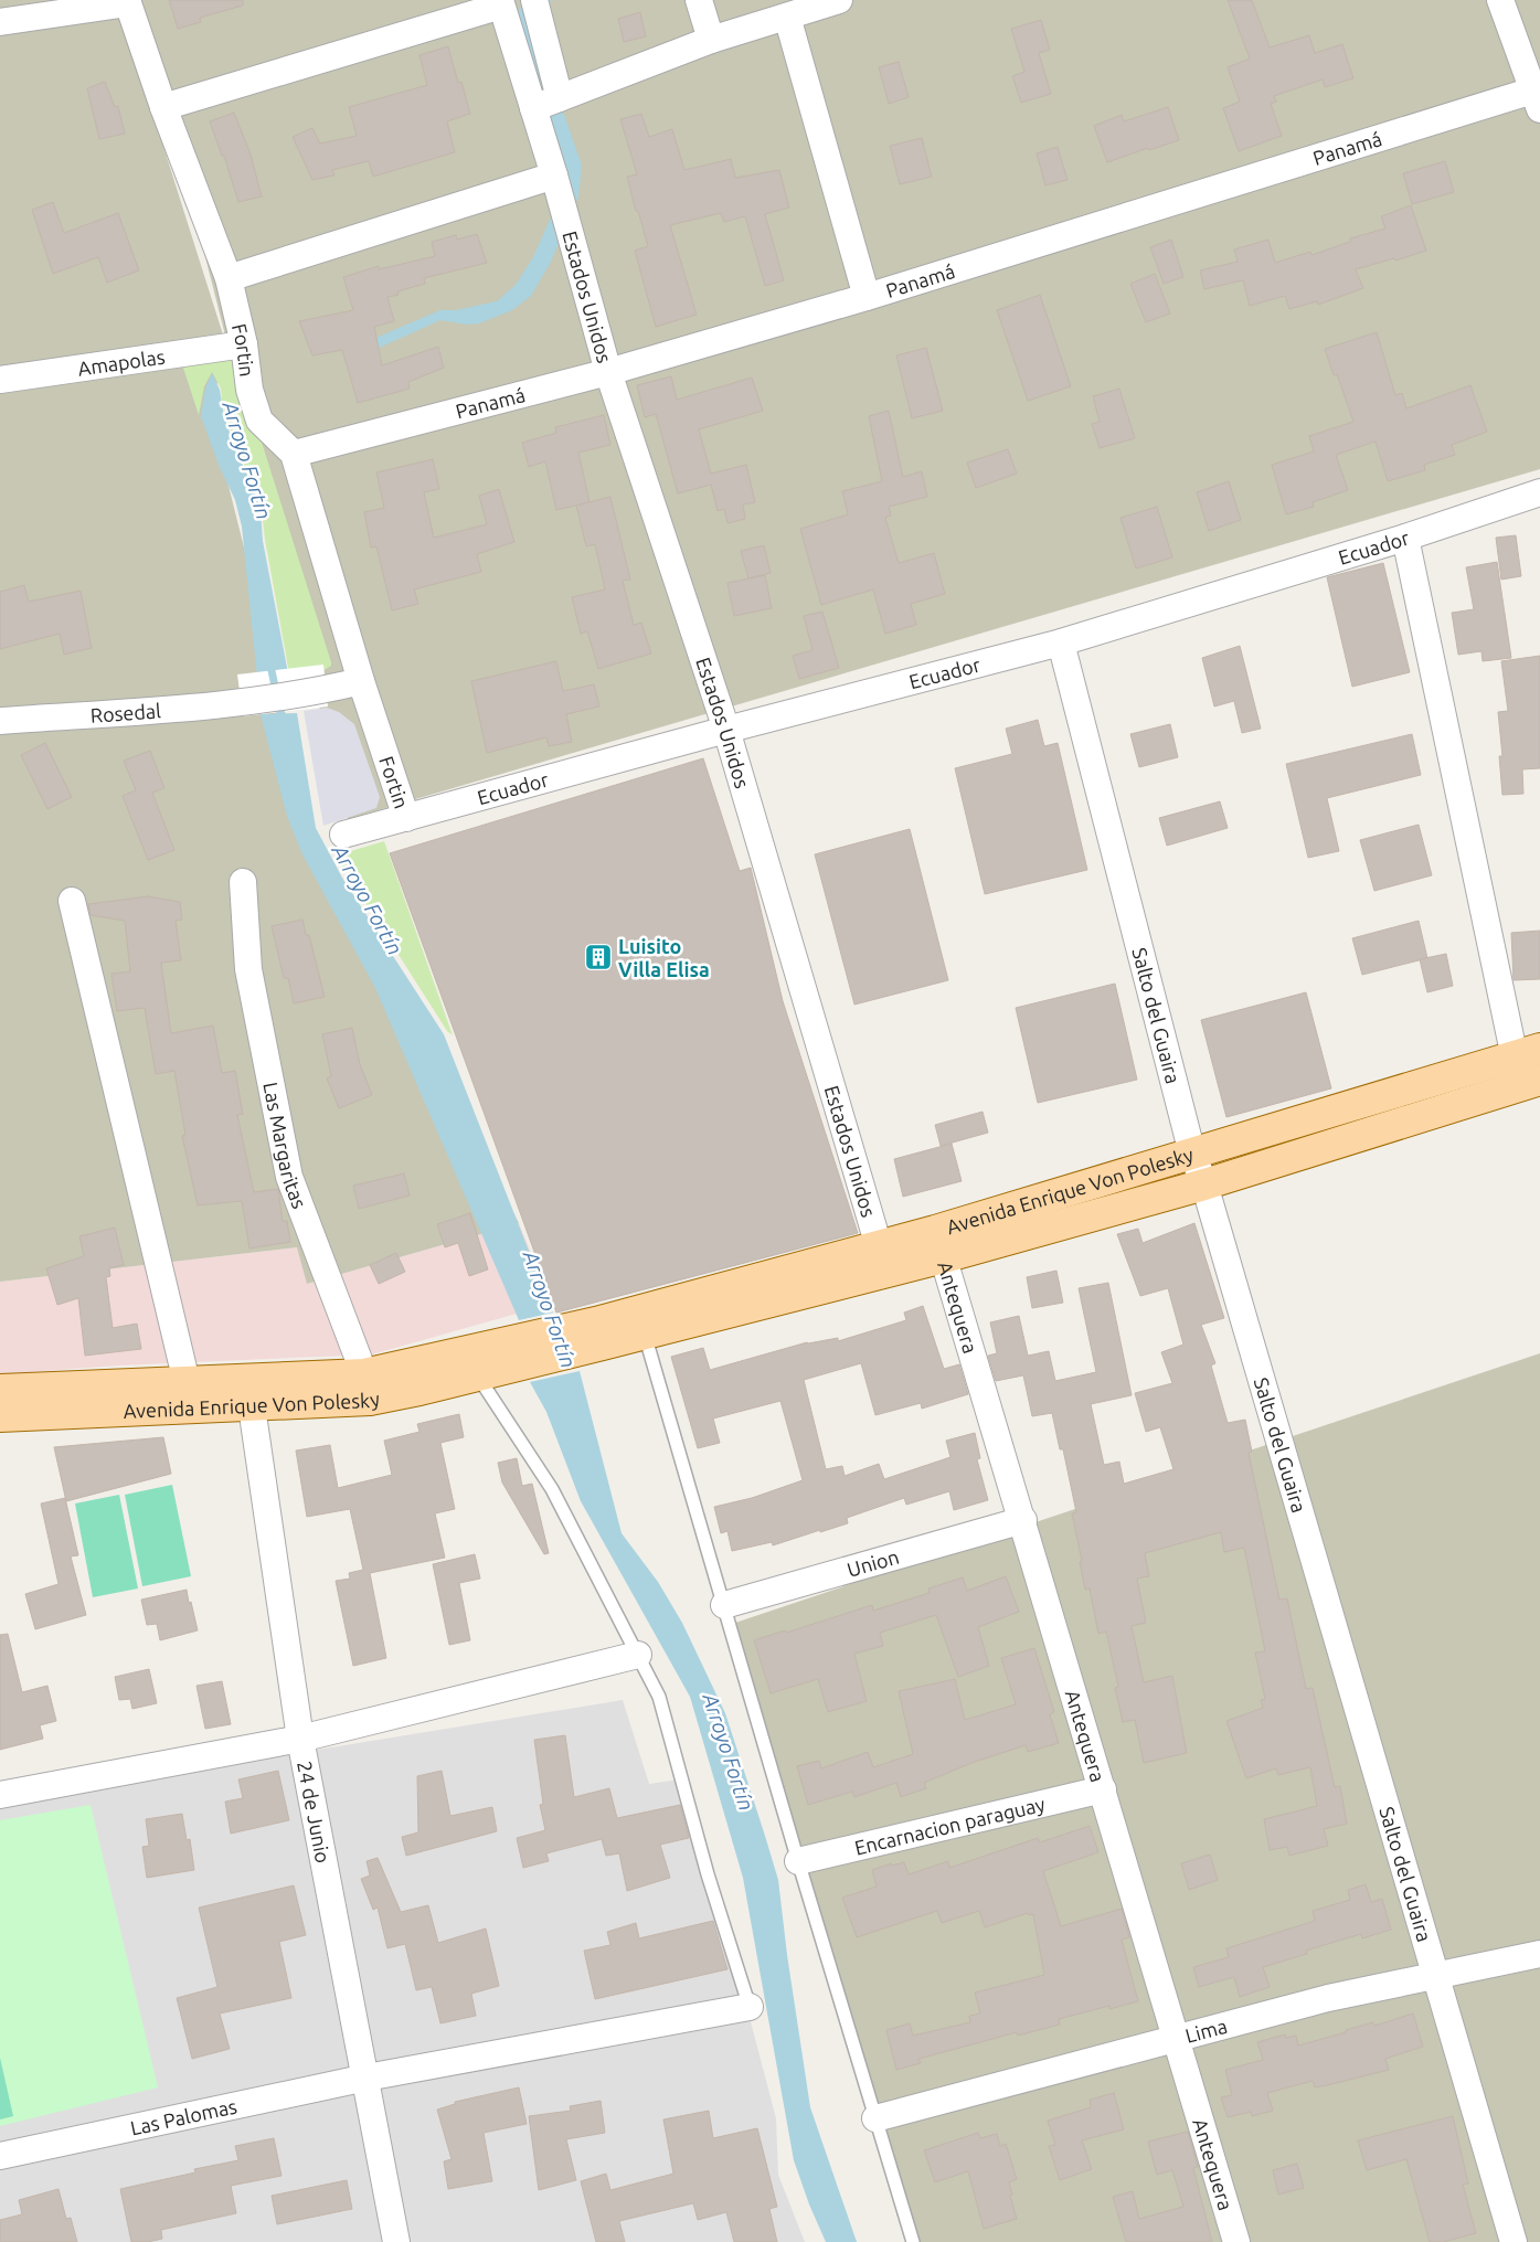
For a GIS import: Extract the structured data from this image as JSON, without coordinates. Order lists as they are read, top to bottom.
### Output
{
  "streets": {
    "main road": ["Avenida Enrique Von Polesky"],
    "street": [
      "Panamá",
      "Estados Unidos",
      "Fortin",
      "Amapolas",
      "Ecuador",
      "Rosedal",
      "Salto del Guaira",
      "Las Margaritas",
      "Antequera",
      "Union",
      "24 de Junio",
      "Encarnacion paraguay",
      "Lima",
      "Las Palomas"
    ]
  },
  "crossings": [
    ["Panamá", "Estados Unidos"],
    ["Panamá", "Fortin"],
    ["Estados Unidos", "Ecuador"],
    ["Estados Unidos", "Avenida Enrique Von Polesky"],
    ["Fortin", "Amapolas"],
    ["Fortin", "Ecuador"],
    ["Fortin", "Rosedal"],
    ["Ecuador", "Salto del Guaira"],
    ["Salto del Guaira", "Avenida Enrique Von Polesky"],
    ["Salto del Guaira", "Lima"],
    ["Las Margaritas", "Avenida Enrique Von Polesky"],
    ["Avenida Enrique Von Polesky", "Antequera"],
    ["Avenida Enrique Von Polesky", "24 de Junio"],
    ["Antequera", "Union"],
    ["Antequera", "Encarnacion paraguay"],
    ["Antequera", "Lima"],
    ["24 de Junio", "Las Palomas"]
  ],
  "water": ["Arroyo Fortín"],
  "places": {
    "building": ["Luisito Villa Elisa"]
  }
}
